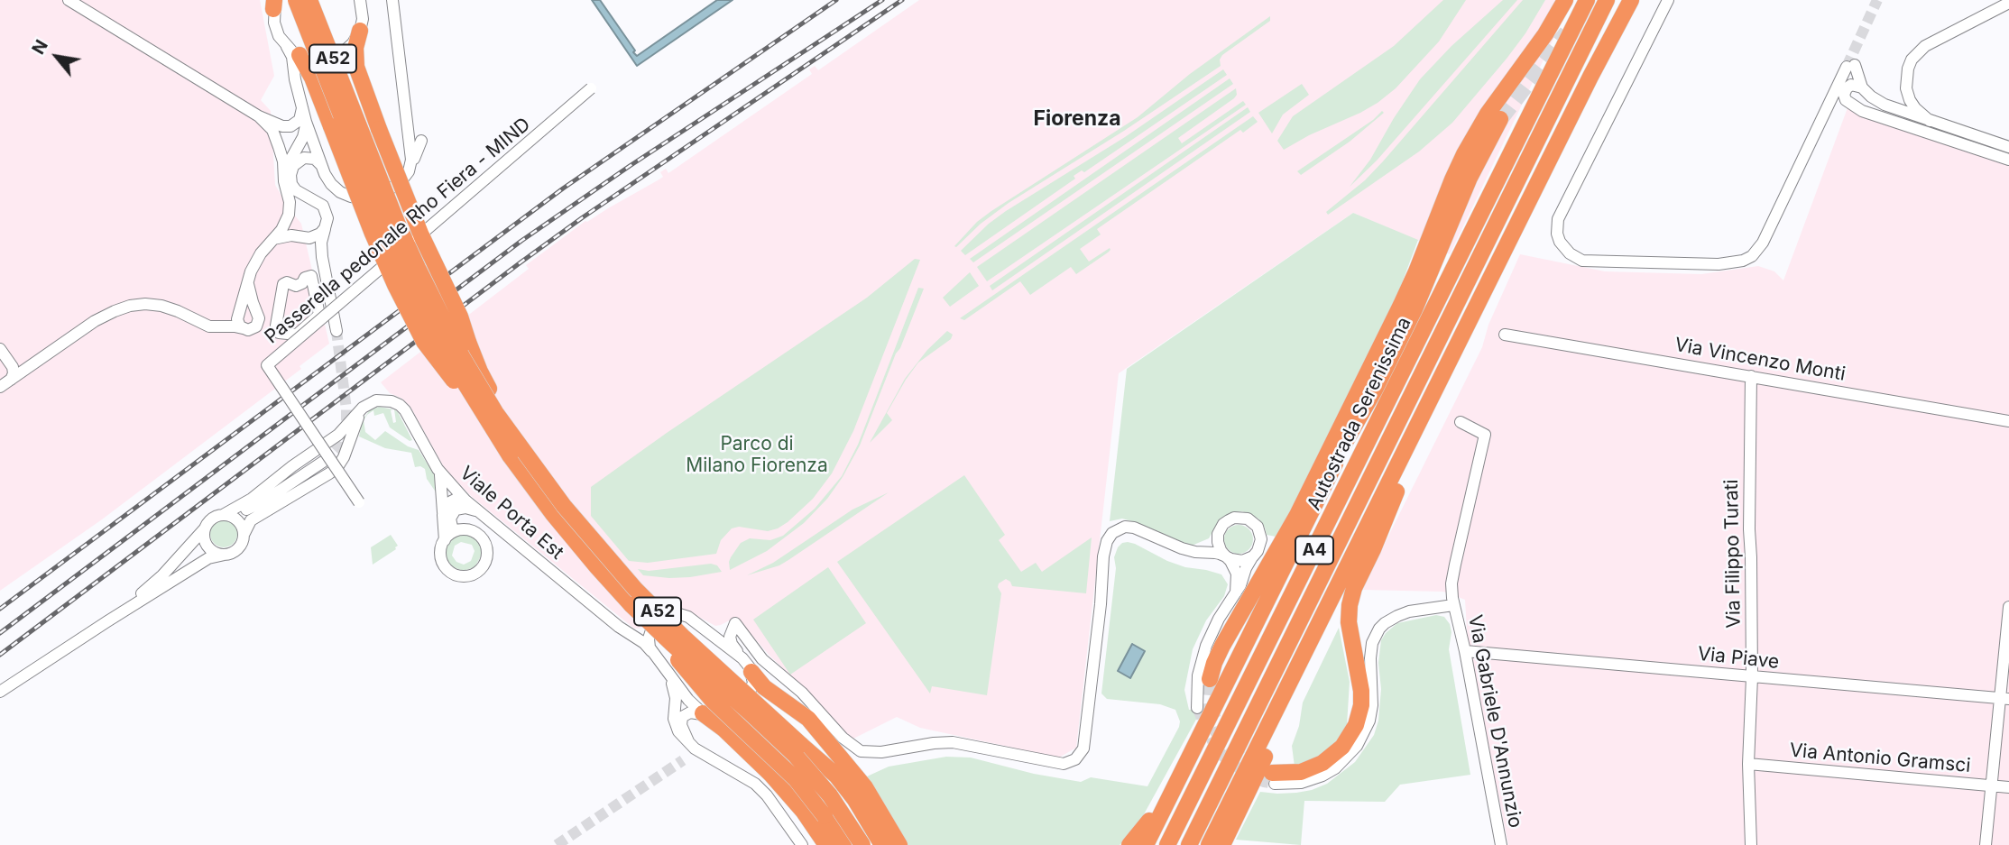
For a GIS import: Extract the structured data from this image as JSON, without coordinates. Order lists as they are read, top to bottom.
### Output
{
  "streets": {
    "highway": ["A52", "Autostrada Serenissima", "A4"],
    "street": [
      "Passerella pedonale Rho Fiera - MIND",
      "Via Vincenzo Monti",
      "Viale Porta Est",
      "Via Filippo Turati",
      "Via Piave",
      "Via Gabriele D'Annunzio",
      "Via Antonio Gramsci"
    ]
  },
  "crossings": [
    ["Via Vincenzo Monti", "Via Filippo Turati"],
    ["Via Filippo Turati", "Via Piave"],
    ["Via Filippo Turati", "Via Antonio Gramsci"],
    ["Via Piave", "Via Gabriele D'Annunzio"]
  ],
  "districts": ["Fiorenza"],
  "parks": ["Parco di Milano Fiorenza"],
  "north": "top left"
}
